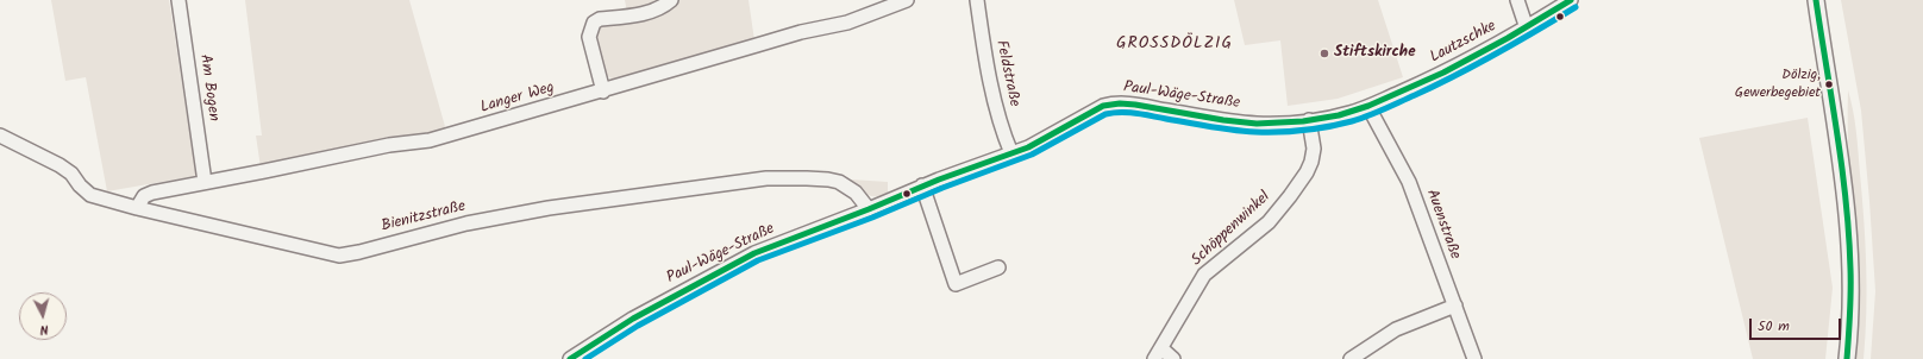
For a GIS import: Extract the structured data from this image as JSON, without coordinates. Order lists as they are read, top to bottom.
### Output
{
  "streets": {
    "street": [
      "Lautzschke",
      "Feldstraße",
      "Am Bogen",
      "Paul-Wäge-Straße",
      "Langer Weg",
      "Bienitzstraße",
      "Auenstraße",
      "Schöppenwinkel"
    ]
  },
  "crossings": [
    ["Lautzschke", "Paul-Wäge-Straße"],
    ["Lautzschke", "Auenstraße"],
    ["Feldstraße", "Paul-Wäge-Straße"],
    ["Am Bogen", "Langer Weg"],
    ["Paul-Wäge-Straße", "Bienitzstraße"],
    ["Paul-Wäge-Straße", "Auenstraße"],
    ["Paul-Wäge-Straße", "Schöppenwinkel"],
    ["Langer Weg", "Bienitzstraße"]
  ],
  "districts": ["GROSSDÖLZIG"],
  "places": ["Stiftskirche", "Dölzig, Gewerbegebiet"],
  "scale_bar": "50 m",
  "north": "bottom"
}
